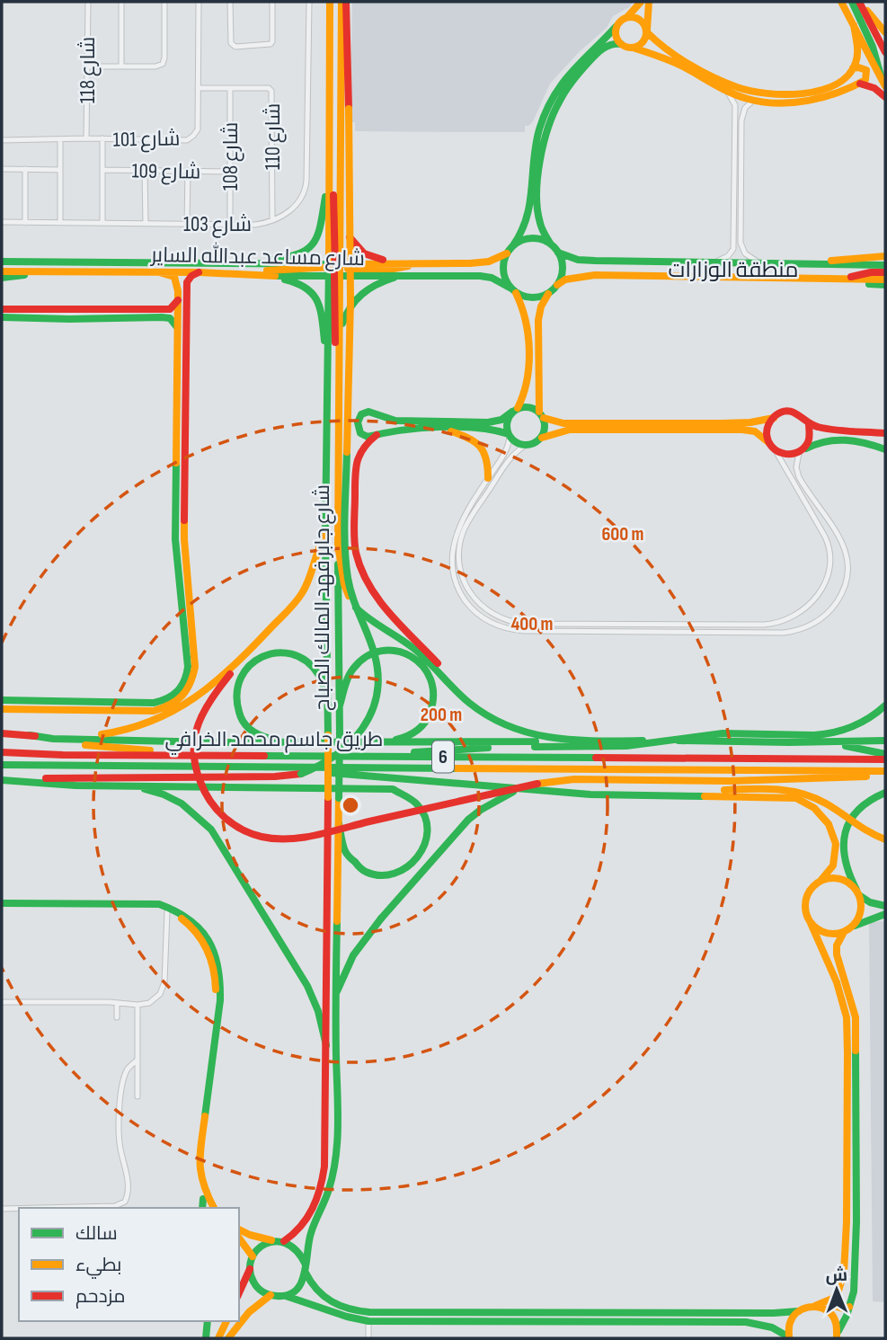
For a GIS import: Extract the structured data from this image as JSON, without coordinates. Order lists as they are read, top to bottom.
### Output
{
  "streets": {
    "main road": [
      "شارع مساعد عبدالله الساير",
      "شارع جابر فهد المالك الصباح",
      "طريق جاسم محمد الخرافي",
      "6"
    ],
    "street": [
      "شارع 118",
      "شارع 110",
      "شارع 101",
      "شارع 108",
      "شارع 109",
      "شارع 103"
    ]
  },
  "crossings": [
    ["شارع 118", "شارع 101"],
    ["شارع 110", "شارع 101"],
    ["شارع 110", "شارع 108"],
    ["شارع 110", "شارع 103"],
    ["شارع 108", "شارع 109"],
    ["شارع 108", "شارع 103"],
    ["شارع مساعد عبدالله الساير", "شارع جابر فهد المالك الصباح"]
  ],
  "districts": ["منطقة الوزارات"],
  "legend": ["سالك", "بطيء", "مزدحم"],
  "north": "top",
  "rings": ["600 m", "400 m", "200 m"]
}
